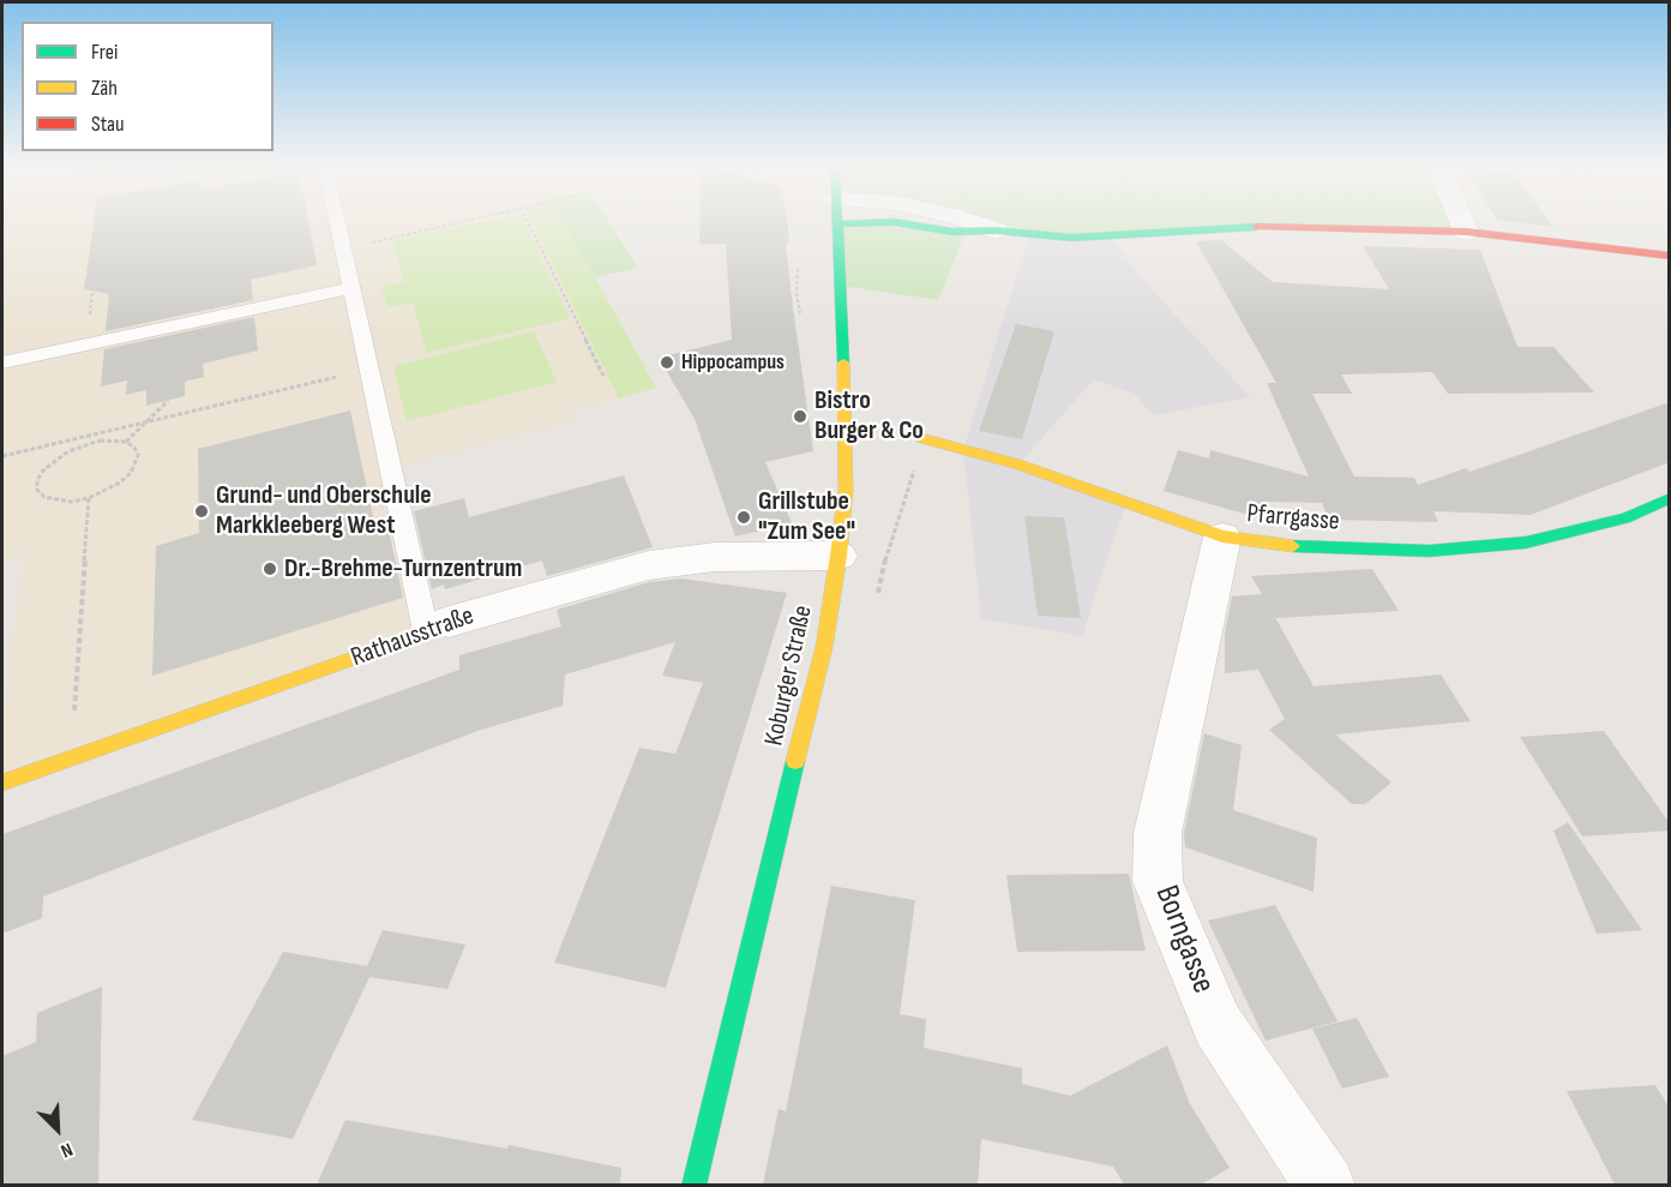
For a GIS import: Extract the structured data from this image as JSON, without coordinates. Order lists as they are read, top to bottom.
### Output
{
  "streets": {
    "street": [
      "Pfarrgasse",
      "Rathausstraße",
      "Koburger Straße",
      "Borngasse"
    ]
  },
  "crossings": [
    ["Pfarrgasse", "Borngasse"],
    ["Rathausstraße", "Koburger Straße"]
  ],
  "places": [
    "Hippocampus",
    "Bistro Burger & Co",
    "Grund- und Oberschule Markkleeberg West",
    "Grillstube \"Zum See\"",
    "Dr.-Brehme-Turnzentrum"
  ],
  "legend": ["Frei", "Zäh", "Stau"],
  "north": "bottom right"
}
